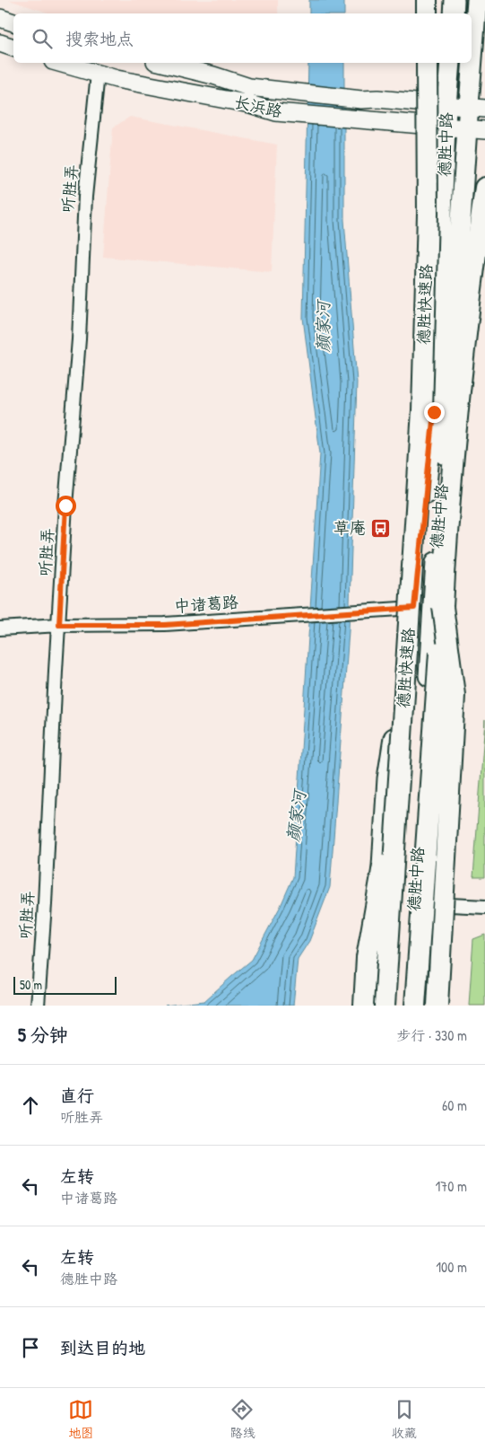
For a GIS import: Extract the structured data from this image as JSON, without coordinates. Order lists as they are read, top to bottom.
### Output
{
  "streets": {
    "highway": ["德胜快速路"],
    "main road": ["长浜路", "德胜中路"],
    "street": ["听胜弄", "中诸葛路"]
  },
  "crossings": [
    ["长浜路", "德胜中路"],
    ["长浜路", "听胜弄"],
    ["德胜中路", "中诸葛路"],
    ["听胜弄", "中诸葛路"]
  ],
  "water": ["颜家河"],
  "places": {
    "bus stop": ["草庵"]
  },
  "scale_bar": "50 m",
  "page": {
    "search": "搜索地点",
    "scale": "50 m",
    "heading": ["5 分钟", "步行 · 330 m"],
    "list": [
      ["直行", "听胜弄", "60 m"],
      ["左转", "中诸葛路", "170 m"],
      ["左转", "德胜中路", "100 m"],
      "到达目的地"
    ],
    "nav": ["地图", "路线", "收藏"]
  }
}
